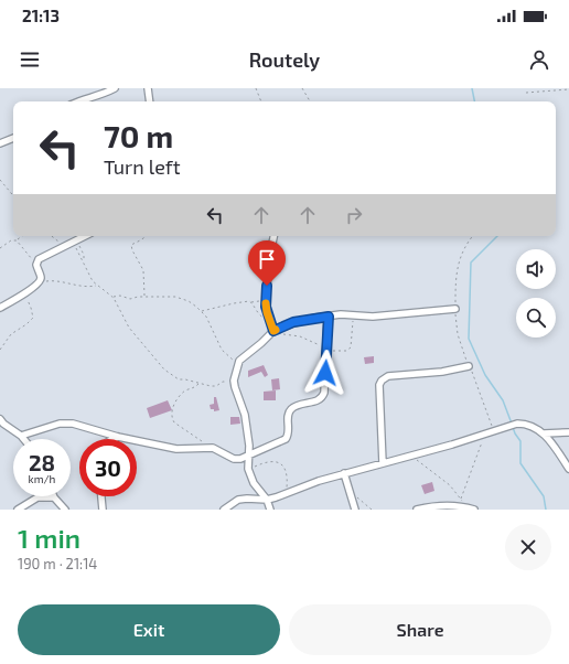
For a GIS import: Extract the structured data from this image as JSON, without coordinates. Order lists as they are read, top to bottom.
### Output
{
  "page": {
    "status": "21:13",
    "header": "Routely",
    "turn": ["70 m", "Turn left"],
    "speed": "28 km/h",
    "limit": "30",
    "heading": ["1 min", "190 m · 21:14"],
    "buttons": ["Exit", "Share"]
  }
}
